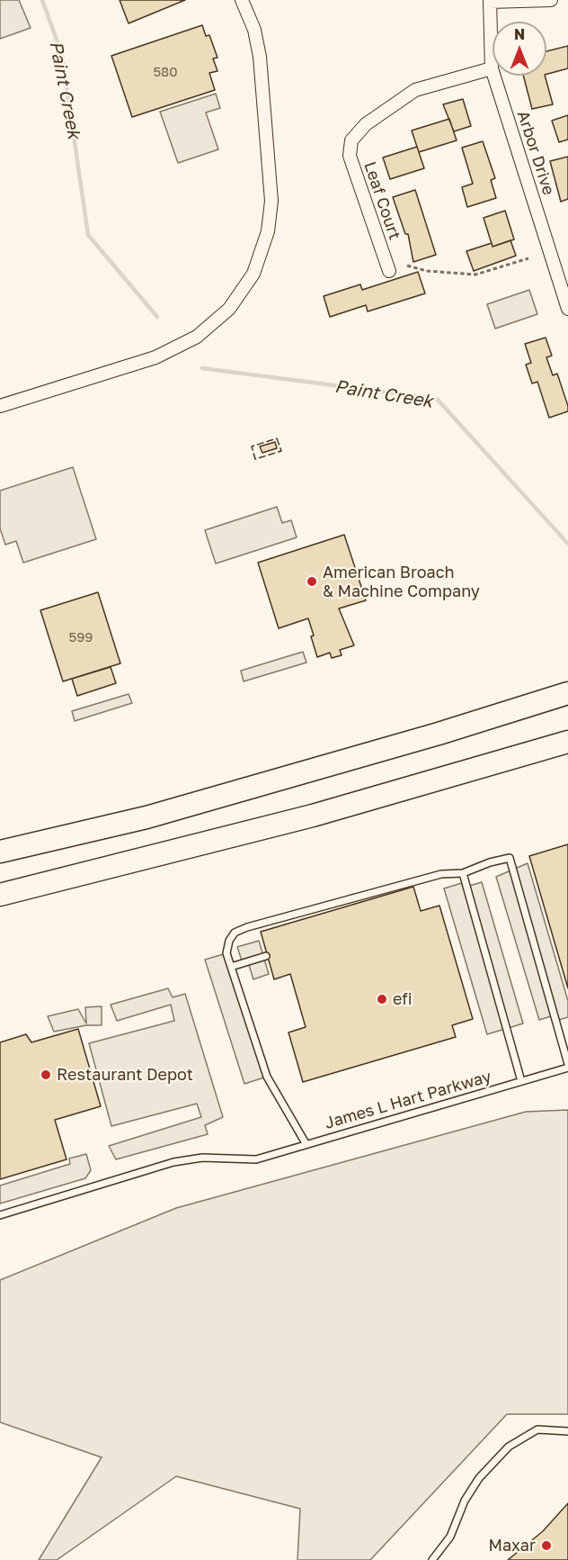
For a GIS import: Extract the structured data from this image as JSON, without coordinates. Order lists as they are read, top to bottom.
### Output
{
  "streets": {
    "street": ["Arbor Drive", "Leaf Court"],
    "lane": ["James L Hart Parkway"]
  },
  "crossings": [
    ["Arbor Drive", "Leaf Court"]
  ],
  "water": ["Paint Creek"],
  "places": [
    "American Broach & Machine Company",
    "efi",
    "Restaurant Depot",
    "Maxar"
  ],
  "house_numbers": ["580", "599"],
  "north": "top"
}
